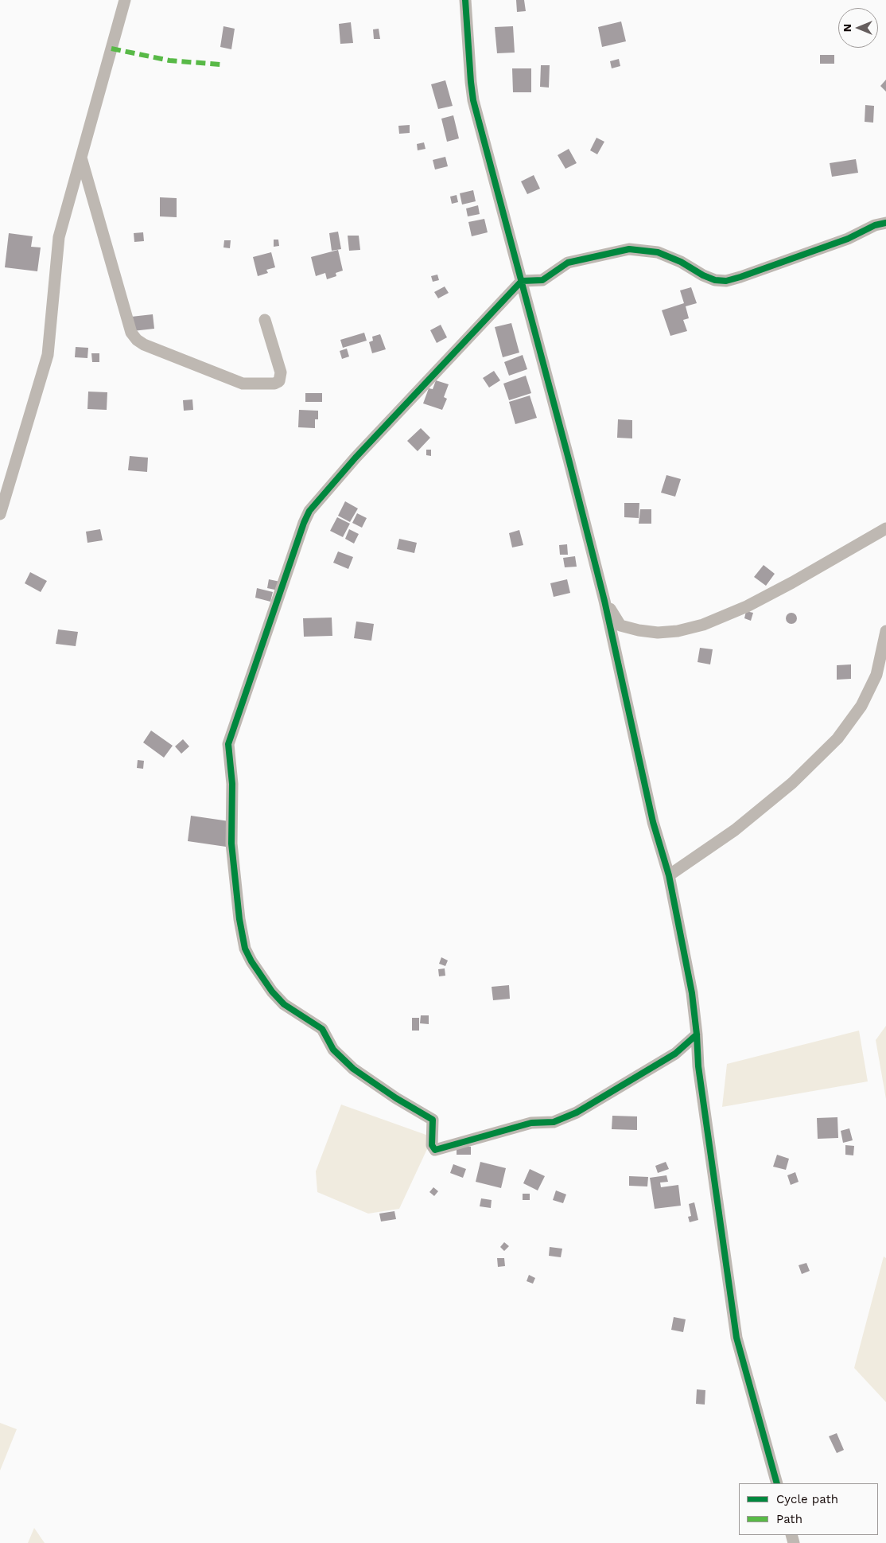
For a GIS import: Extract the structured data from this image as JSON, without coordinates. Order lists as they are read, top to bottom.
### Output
{
  "legend": ["Cycle path", "Path"],
  "north": "left"
}
